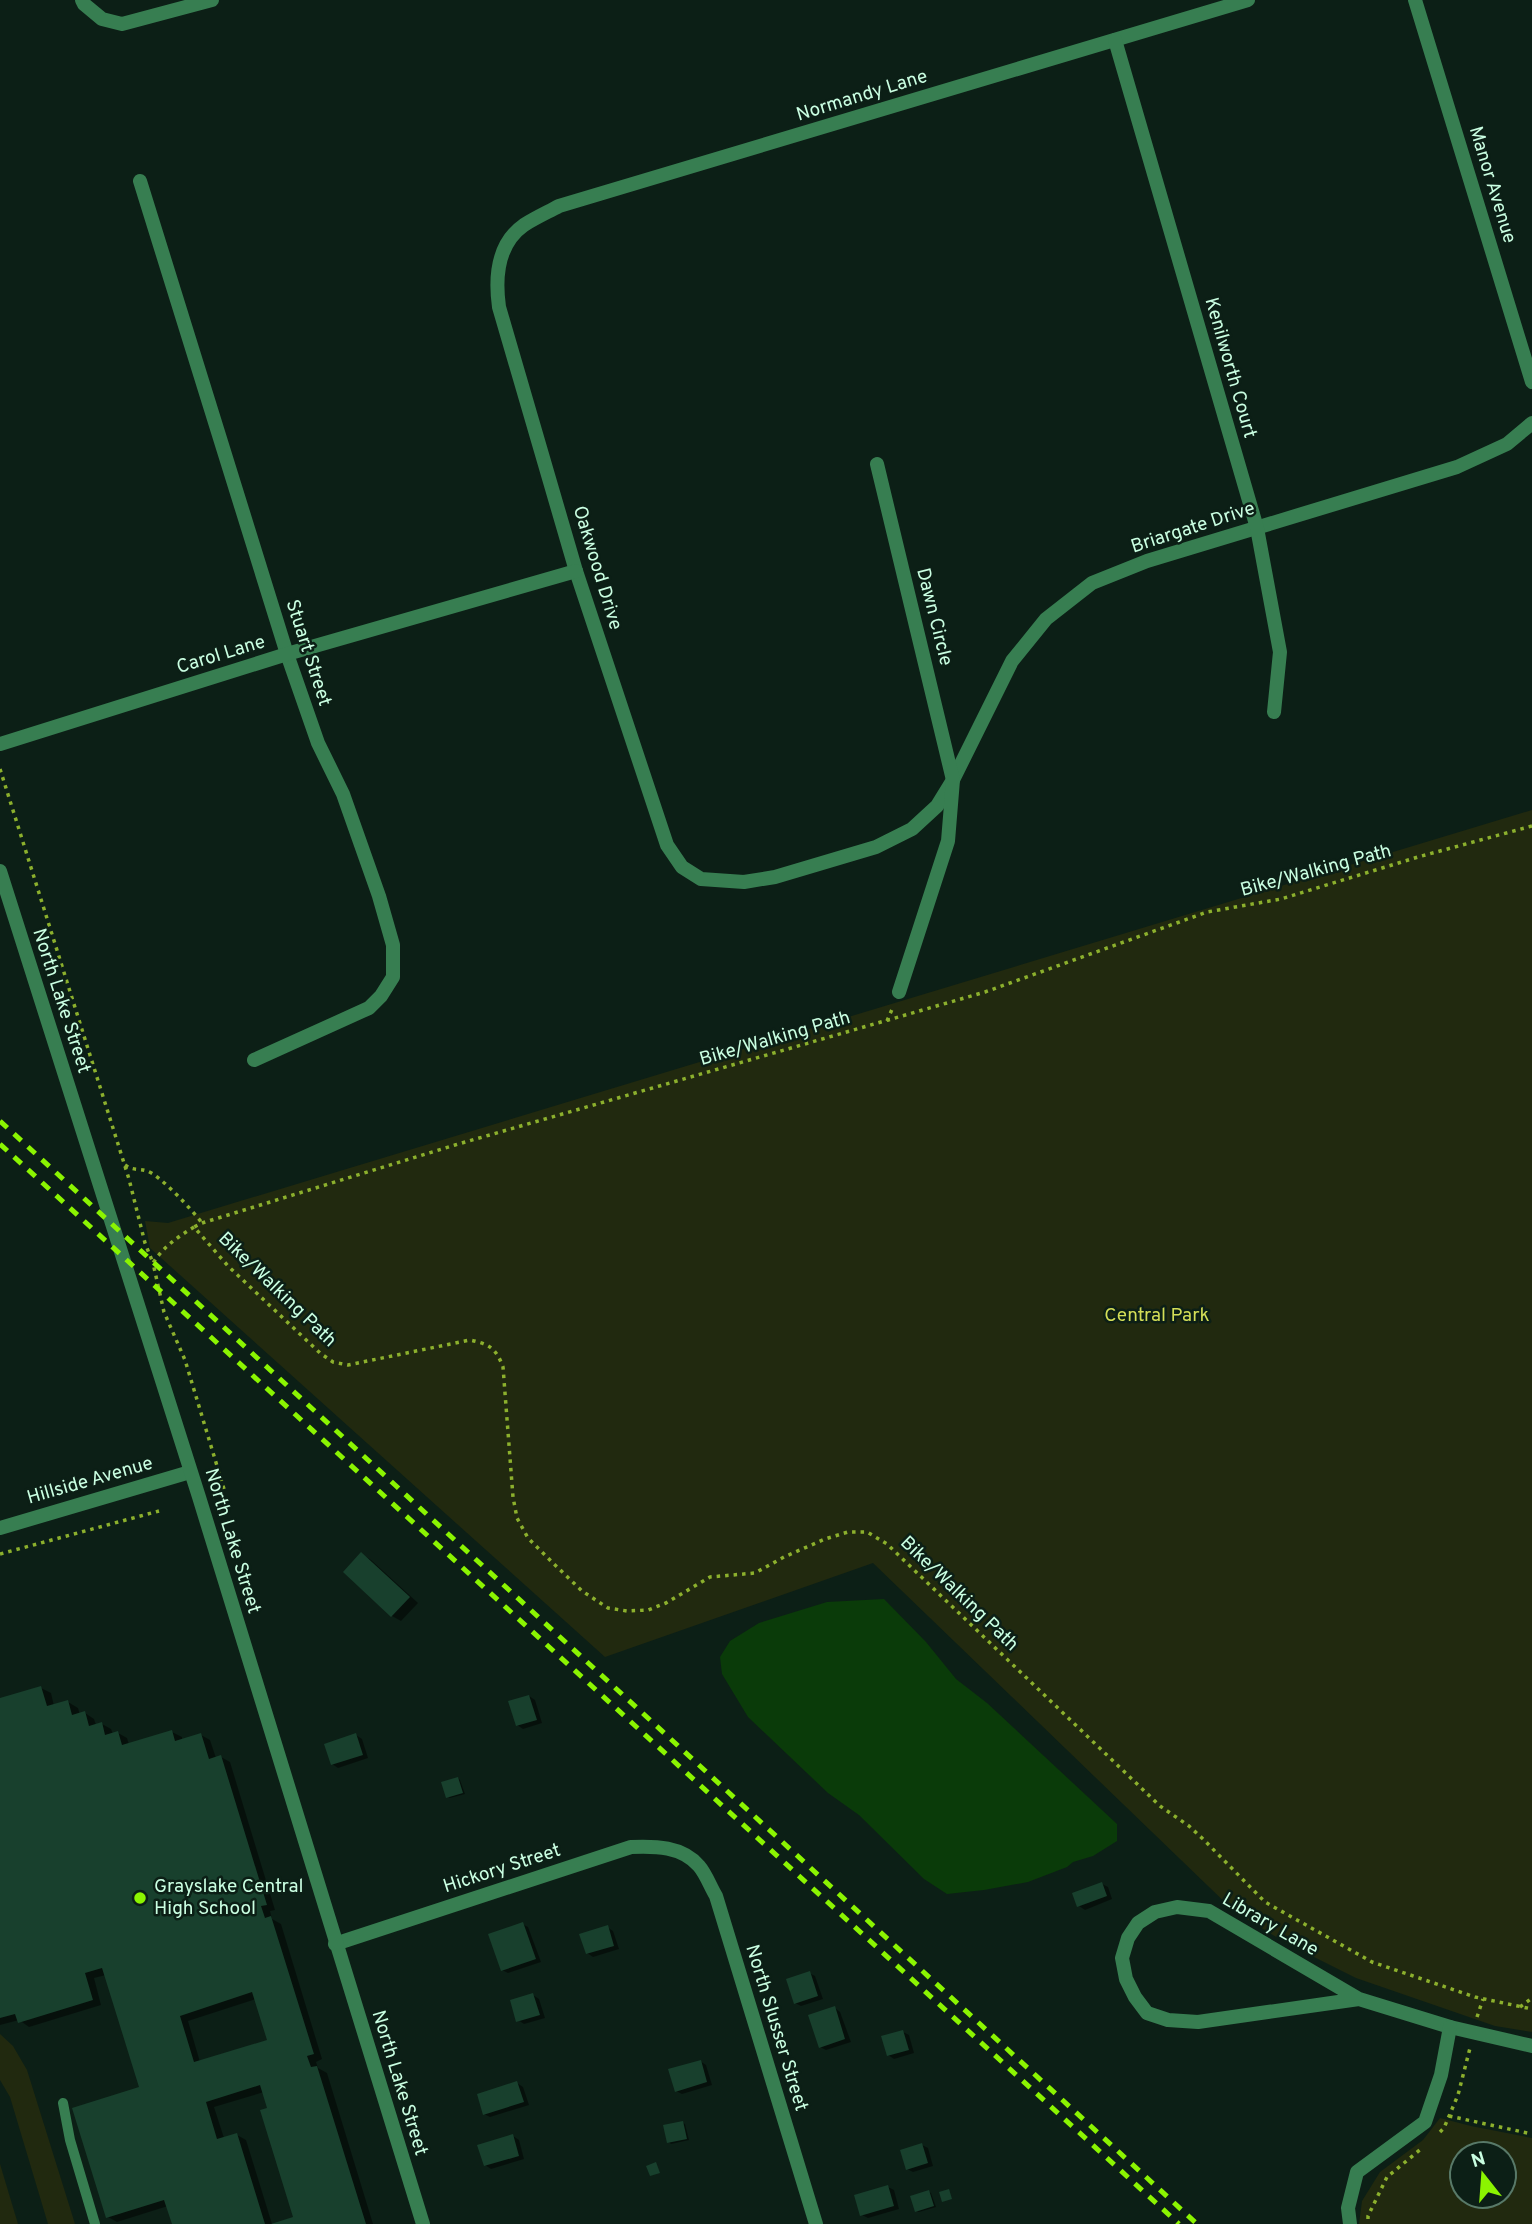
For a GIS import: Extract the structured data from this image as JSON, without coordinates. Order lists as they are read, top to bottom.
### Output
{
  "streets": {
    "street": [
      "Normandy Lane",
      "Manor Avenue",
      "Kenilworth Court",
      "Briargate Drive",
      "Oakwood Drive",
      "Dawn Circle",
      "Stuart Street",
      "Carol Lane",
      "North Lake Street",
      "Hillside Avenue",
      "Hickory Street",
      "Library Lane",
      "North Slusser Street"
    ],
    "path": ["Bike/Walking Path"]
  },
  "crossings": [
    ["Normandy Lane", "Kenilworth Court"],
    ["Normandy Lane", "Oakwood Drive"],
    ["Kenilworth Court", "Briargate Drive"],
    ["Briargate Drive", "Oakwood Drive"],
    ["Briargate Drive", "Dawn Circle"],
    ["Oakwood Drive", "Carol Lane"],
    ["Stuart Street", "Carol Lane"],
    ["North Lake Street", "Hillside Avenue"],
    ["North Lake Street", "Hickory Street"],
    ["Hickory Street", "North Slusser Street"]
  ],
  "parks": ["Central Park"],
  "places": ["Grayslake Central High School"],
  "north": "top"
}
